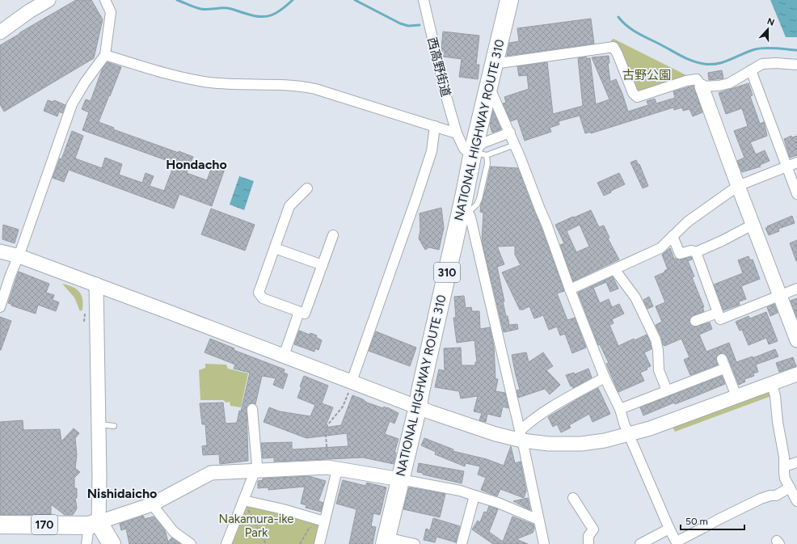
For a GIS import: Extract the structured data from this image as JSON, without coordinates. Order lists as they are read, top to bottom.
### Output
{
  "streets": {
    "highway": ["NATIONAL HIGHWAY ROUTE 310", "310", "170"],
    "street": ["西高野街道"]
  },
  "crossings": [
    ["西高野街道", "NATIONAL HIGHWAY ROUTE 310"]
  ],
  "districts": ["Hondacho", "Nishidaicho"],
  "parks": ["古野公園", "Nakamura-ike Park"],
  "scale_bar": "50 m",
  "north": "top"
}
